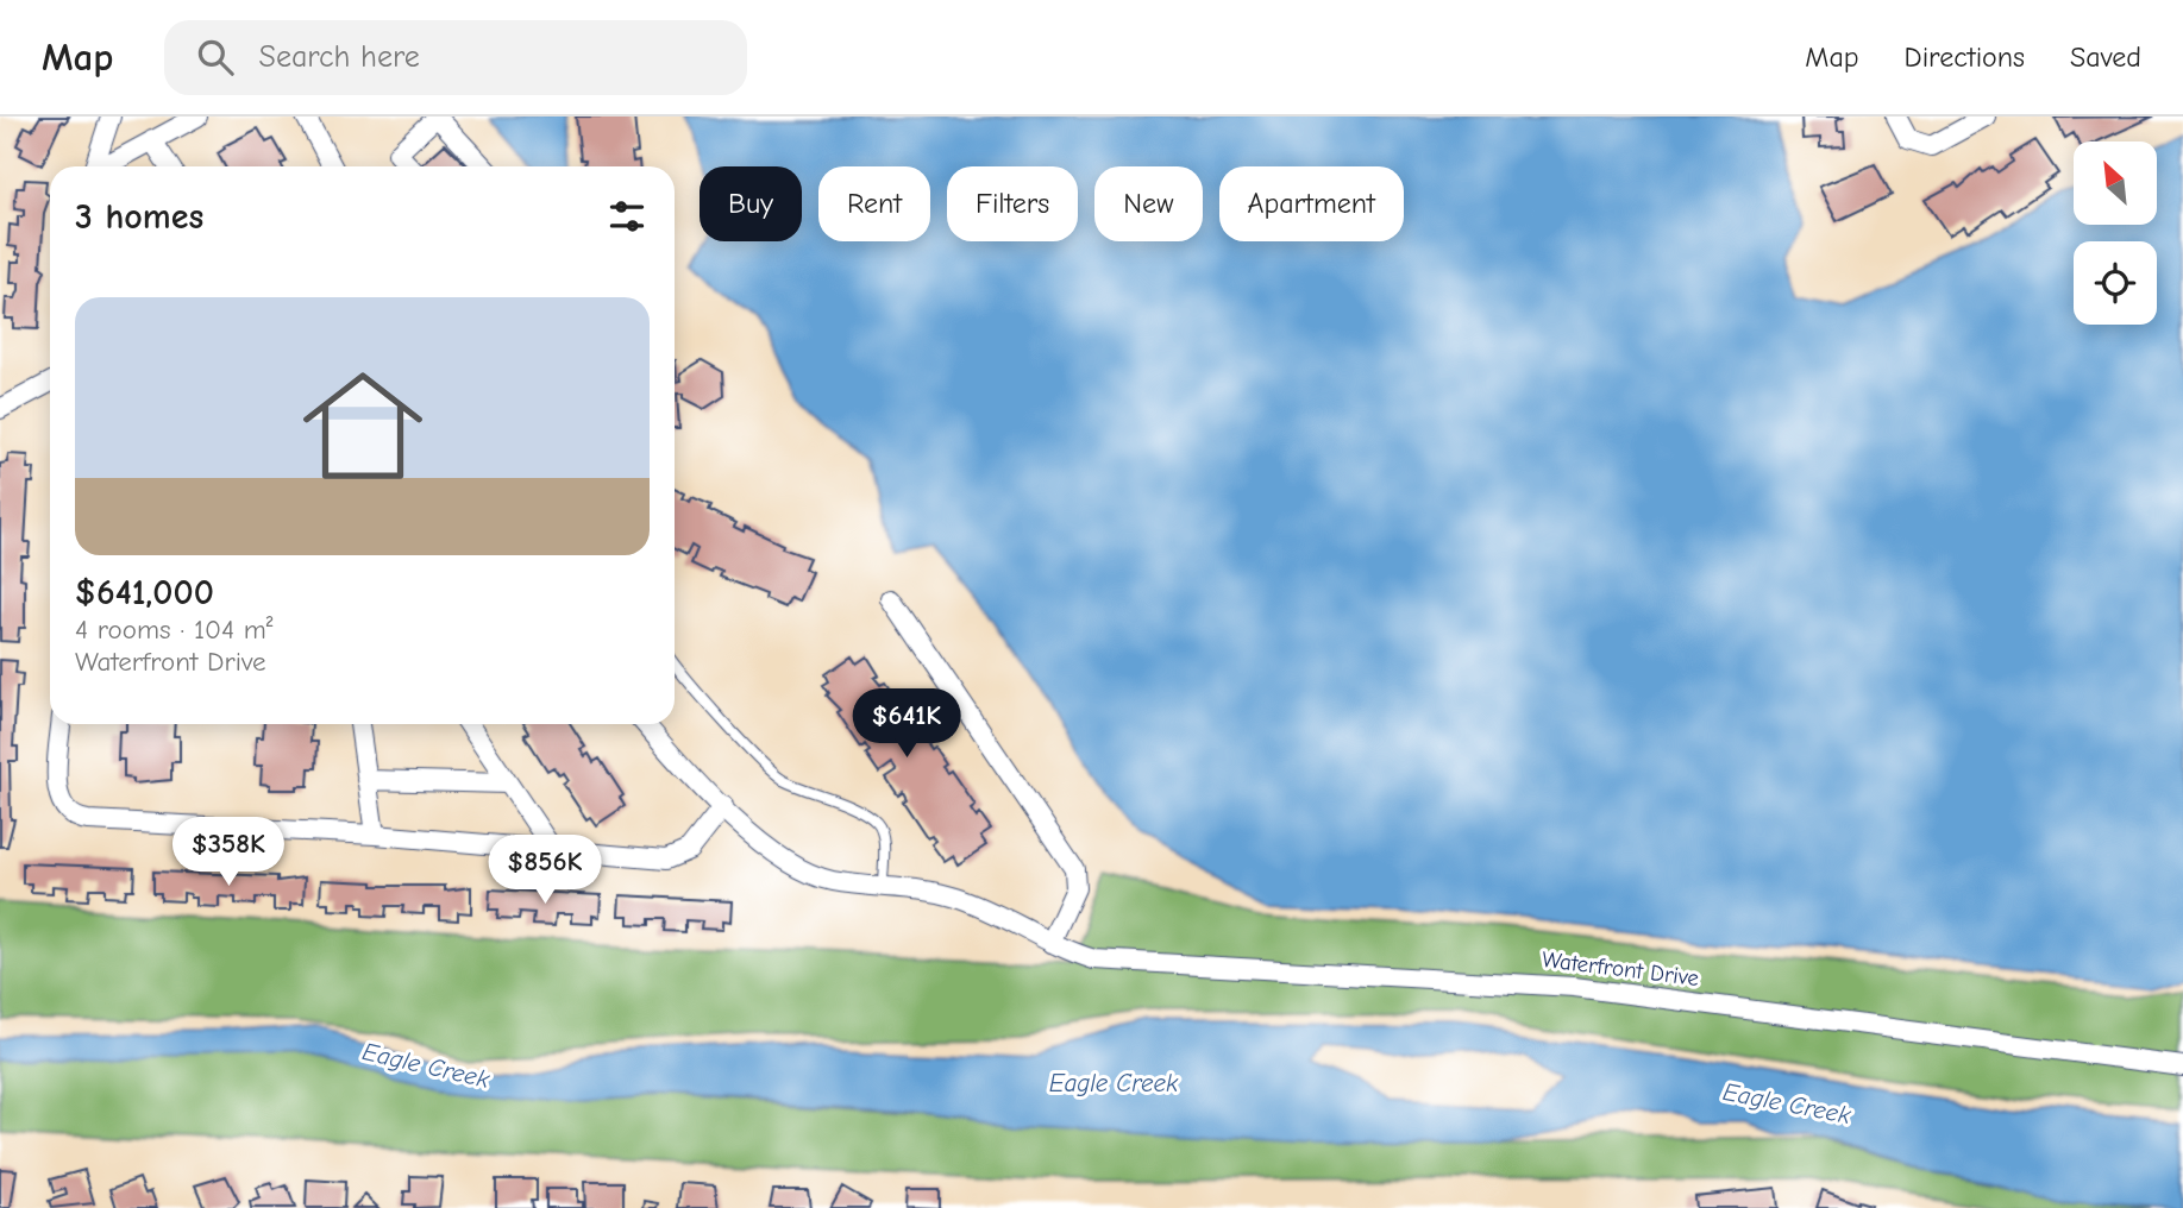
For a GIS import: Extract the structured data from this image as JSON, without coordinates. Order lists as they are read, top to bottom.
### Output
{
  "streets": {
    "street": ["Waterfront Drive"]
  },
  "water": ["Eagle Creek"],
  "north": "top left",
  "page": {
    "header": "Map",
    "search": "Search here",
    "nav": ["Map", "Directions", "Saved"],
    "chip": [
      "Buy",
      "Rent",
      "Filters",
      "New",
      "Apartment"
    ],
    "heading": "3 homes",
    "list": [
      {
        "name": "$641,000",
        "note": "4 rooms · 104 m² · Waterfront Drive"
      }
    ],
    "price": ["$641K", "$358K", "$856K"]
  }
}
